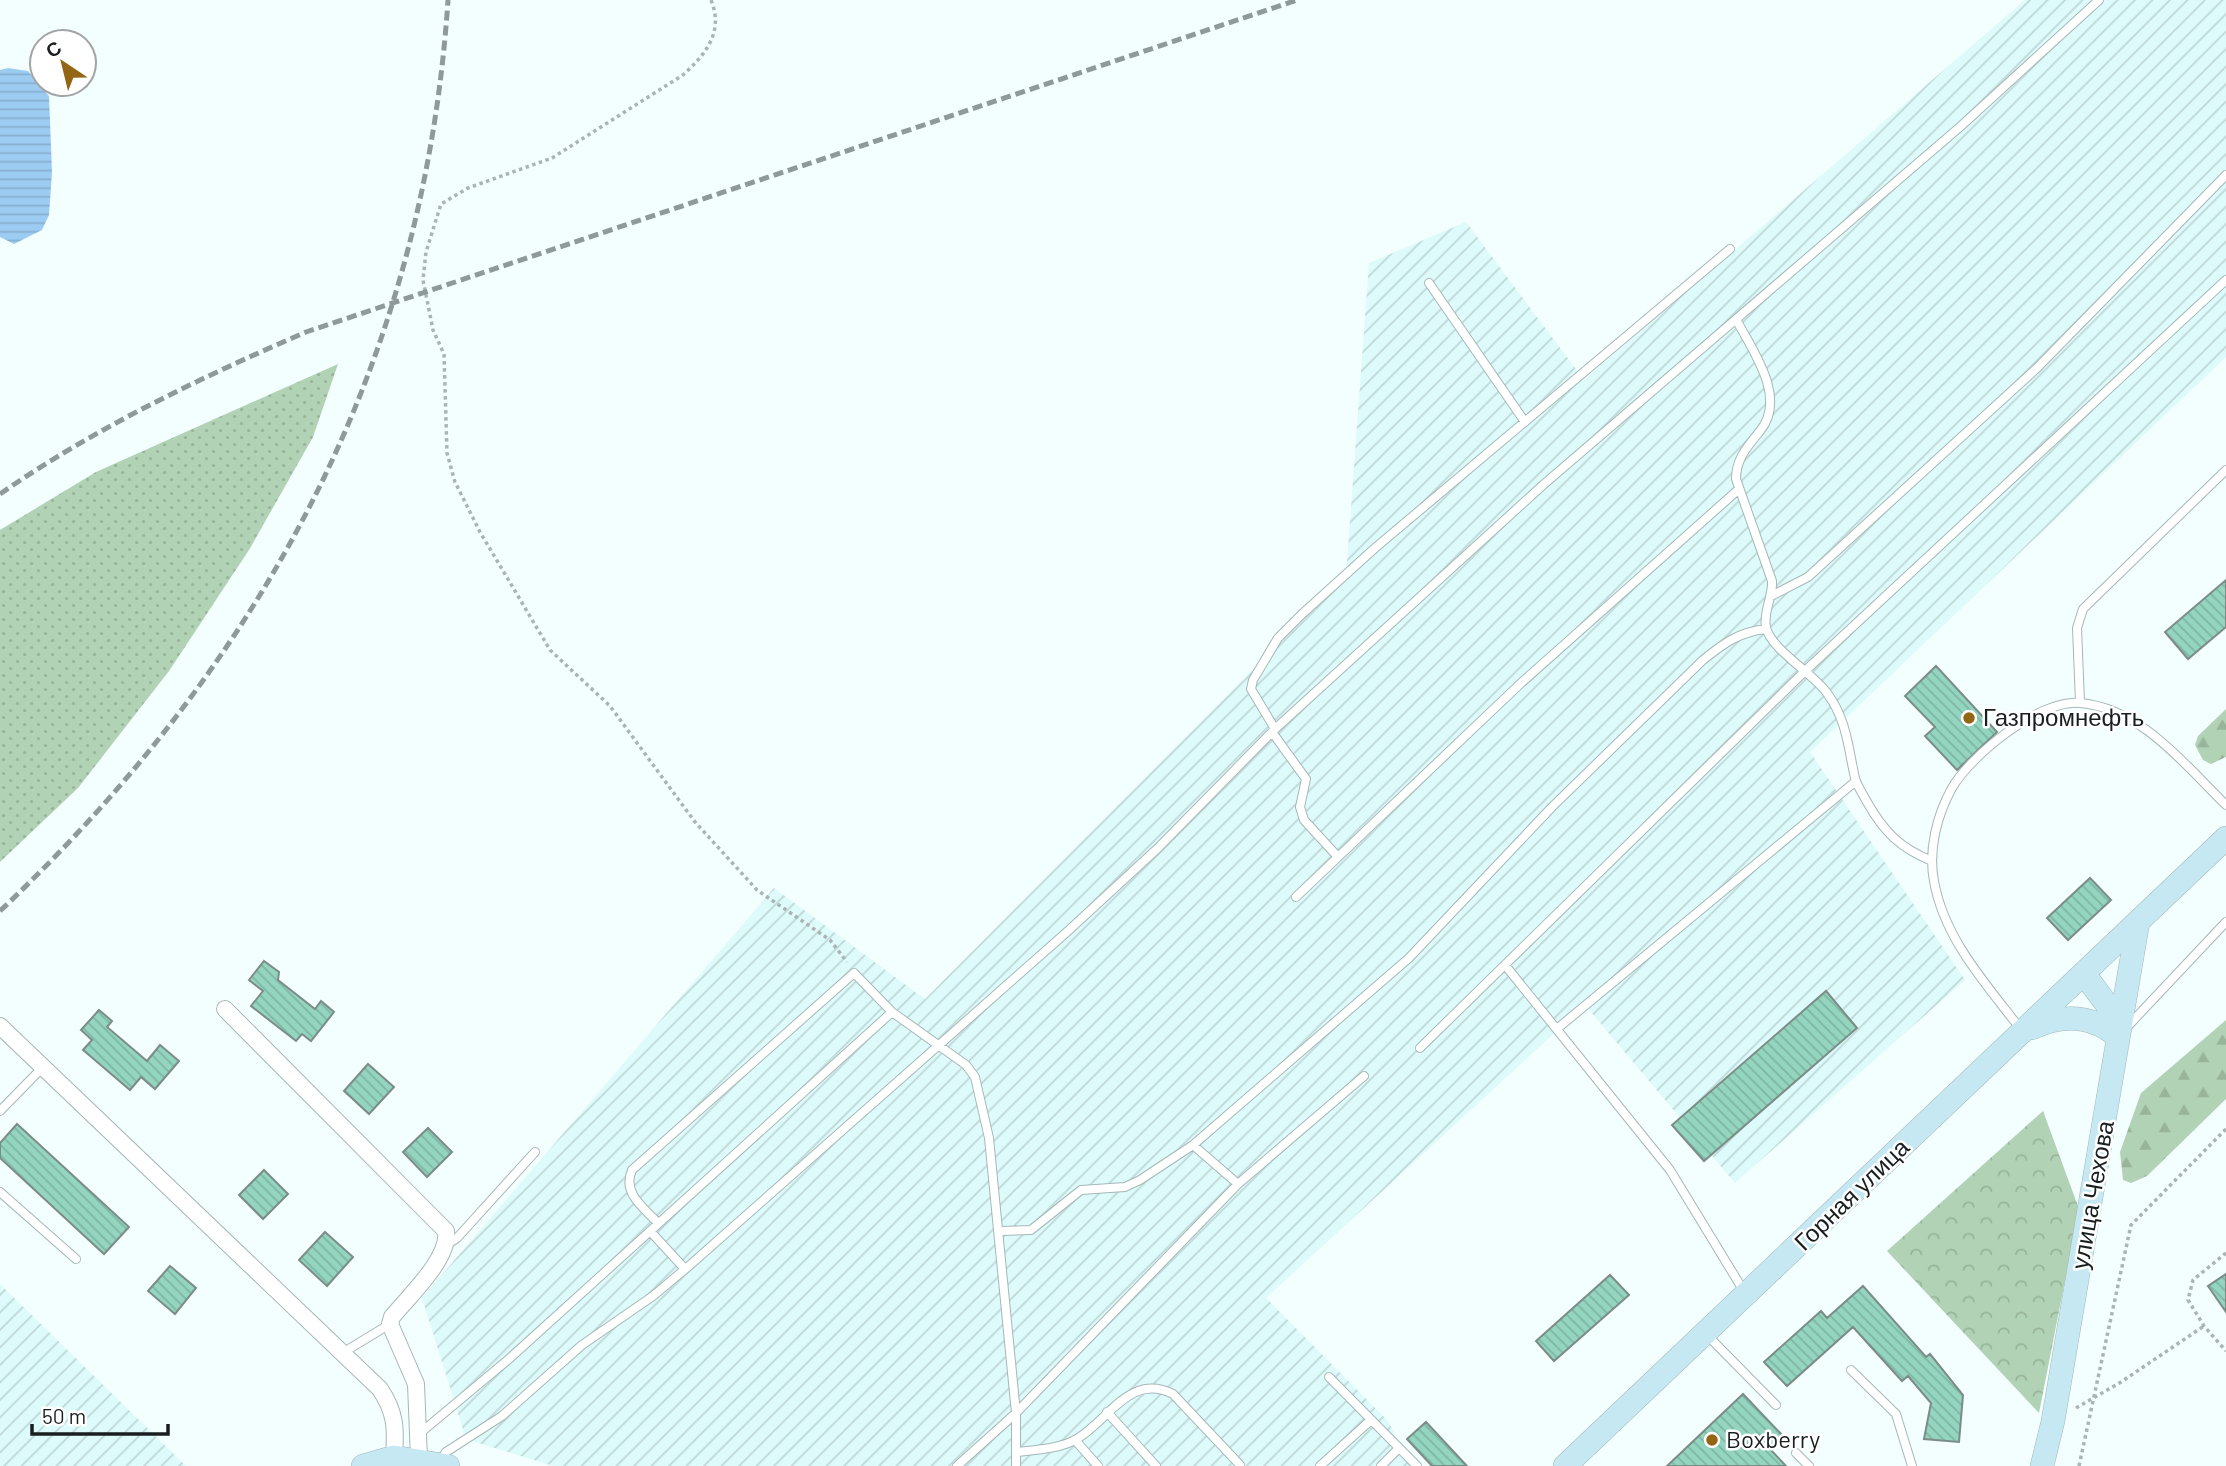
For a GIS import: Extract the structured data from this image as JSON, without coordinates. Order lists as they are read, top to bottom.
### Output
{
  "streets": {
    "street": ["Горная улица", "улица Чехова"]
  },
  "crossings": [
    ["Горная улица", "улица Чехова"]
  ],
  "places": ["Газпромнефть", "Boxberry"],
  "scale_bar": "50 m",
  "north": "top left"
}
